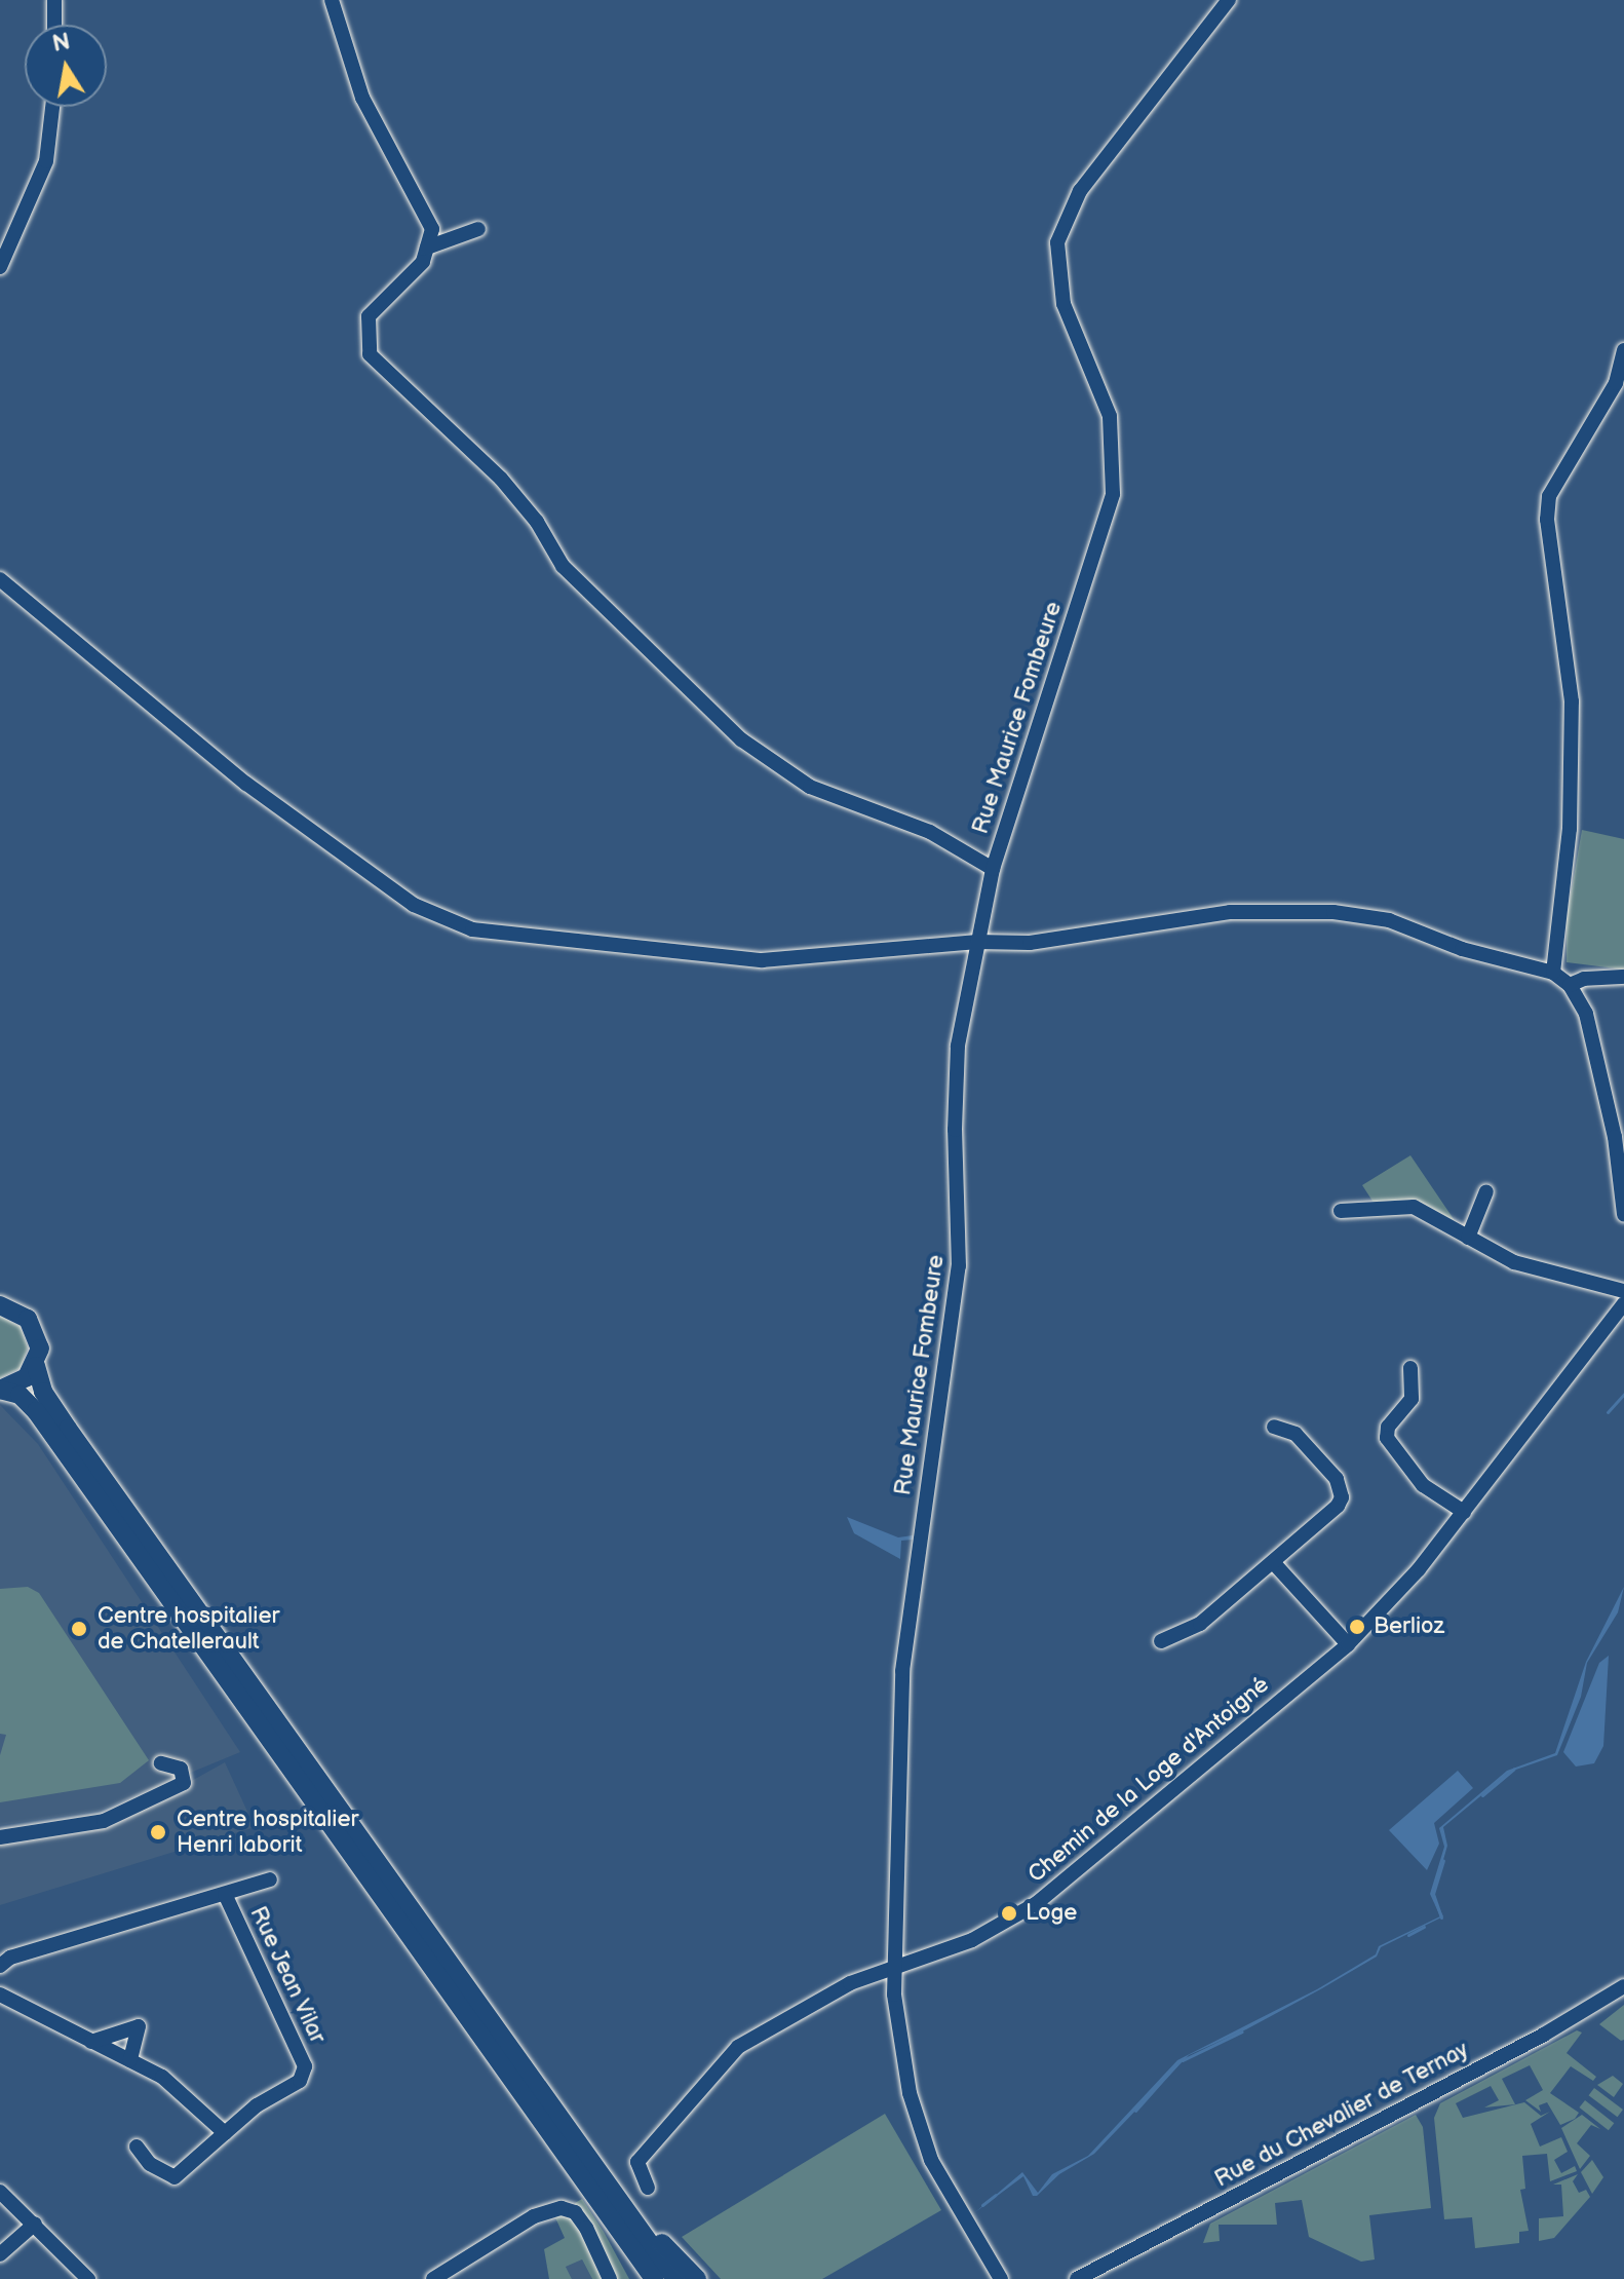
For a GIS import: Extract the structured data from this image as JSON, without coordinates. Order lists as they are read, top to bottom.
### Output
{
  "streets": {
    "street": [
      "Rue Maurice Fombeure",
      "Chemin de la Loge d'Antoigné",
      "Rue Jean Vilar",
      "Rue du Chevalier de Ternay"
    ]
  },
  "crossings": [
    ["Rue Maurice Fombeure", "Chemin de la Loge d'Antoigné"]
  ],
  "places": [
    "Berlioz",
    "Centre hospitalier de Chatellerault",
    "Centre hospitalier Henri laborit",
    "Loge"
  ],
  "north": "top"
}
